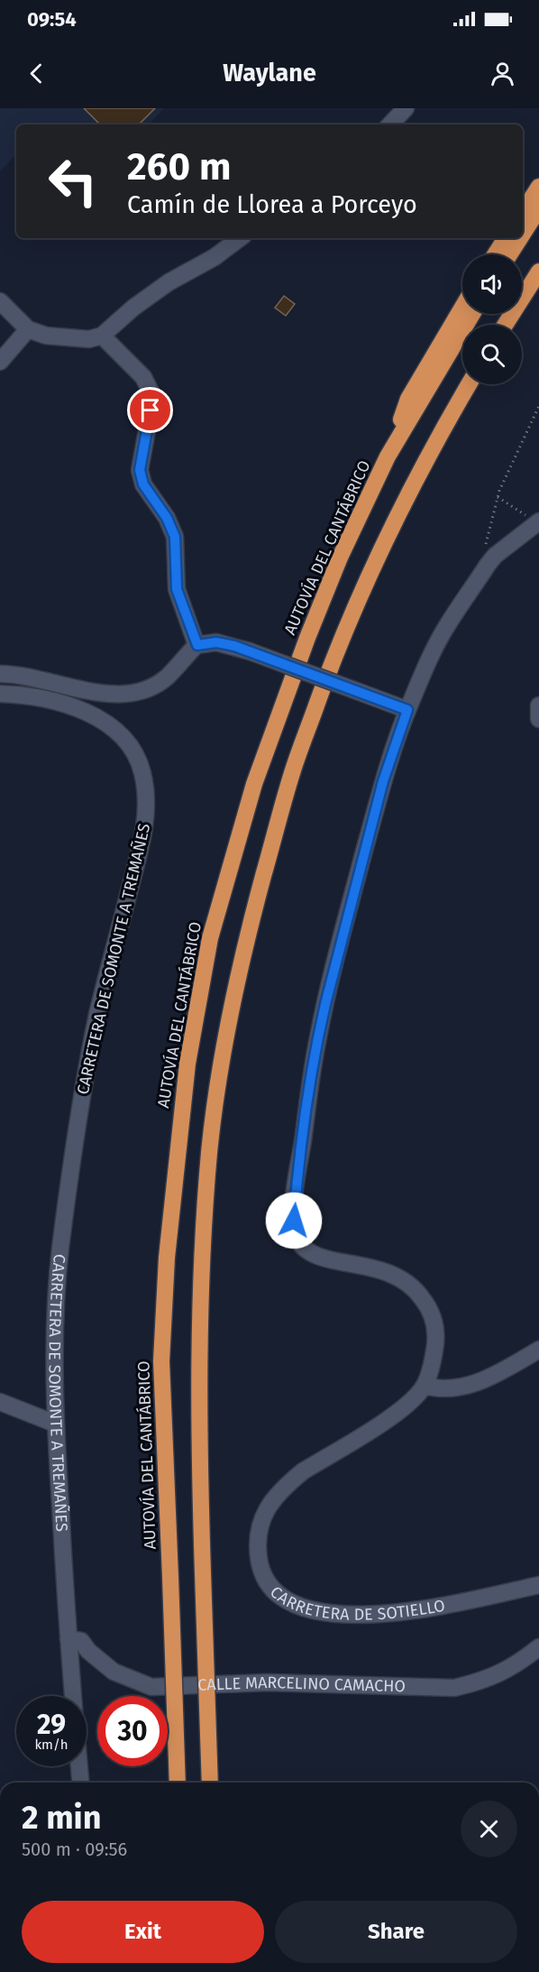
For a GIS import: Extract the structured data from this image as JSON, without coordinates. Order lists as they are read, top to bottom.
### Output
{
  "streets": {
    "highway": ["AUTOVÍA DEL CANTÁBRICO"],
    "street": ["CARRETERA DE SOMONTE A TREMAÑES", "CARRETERA DE SOTIELLO", "CALLE MARCELINO CAMACHO"]
  },
  "crossings": [
    ["CARRETERA DE SOMONTE A TREMAÑES", "CALLE MARCELINO CAMACHO"]
  ],
  "page": {
    "status": "09:54",
    "header": "Waylane",
    "turn": ["260 m", "Camín de Llorea a Porceyo"],
    "speed": "29 km/h",
    "limit": "30",
    "heading": ["2 min", "500 m · 09:56"],
    "buttons": ["Exit", "Share"]
  }
}
